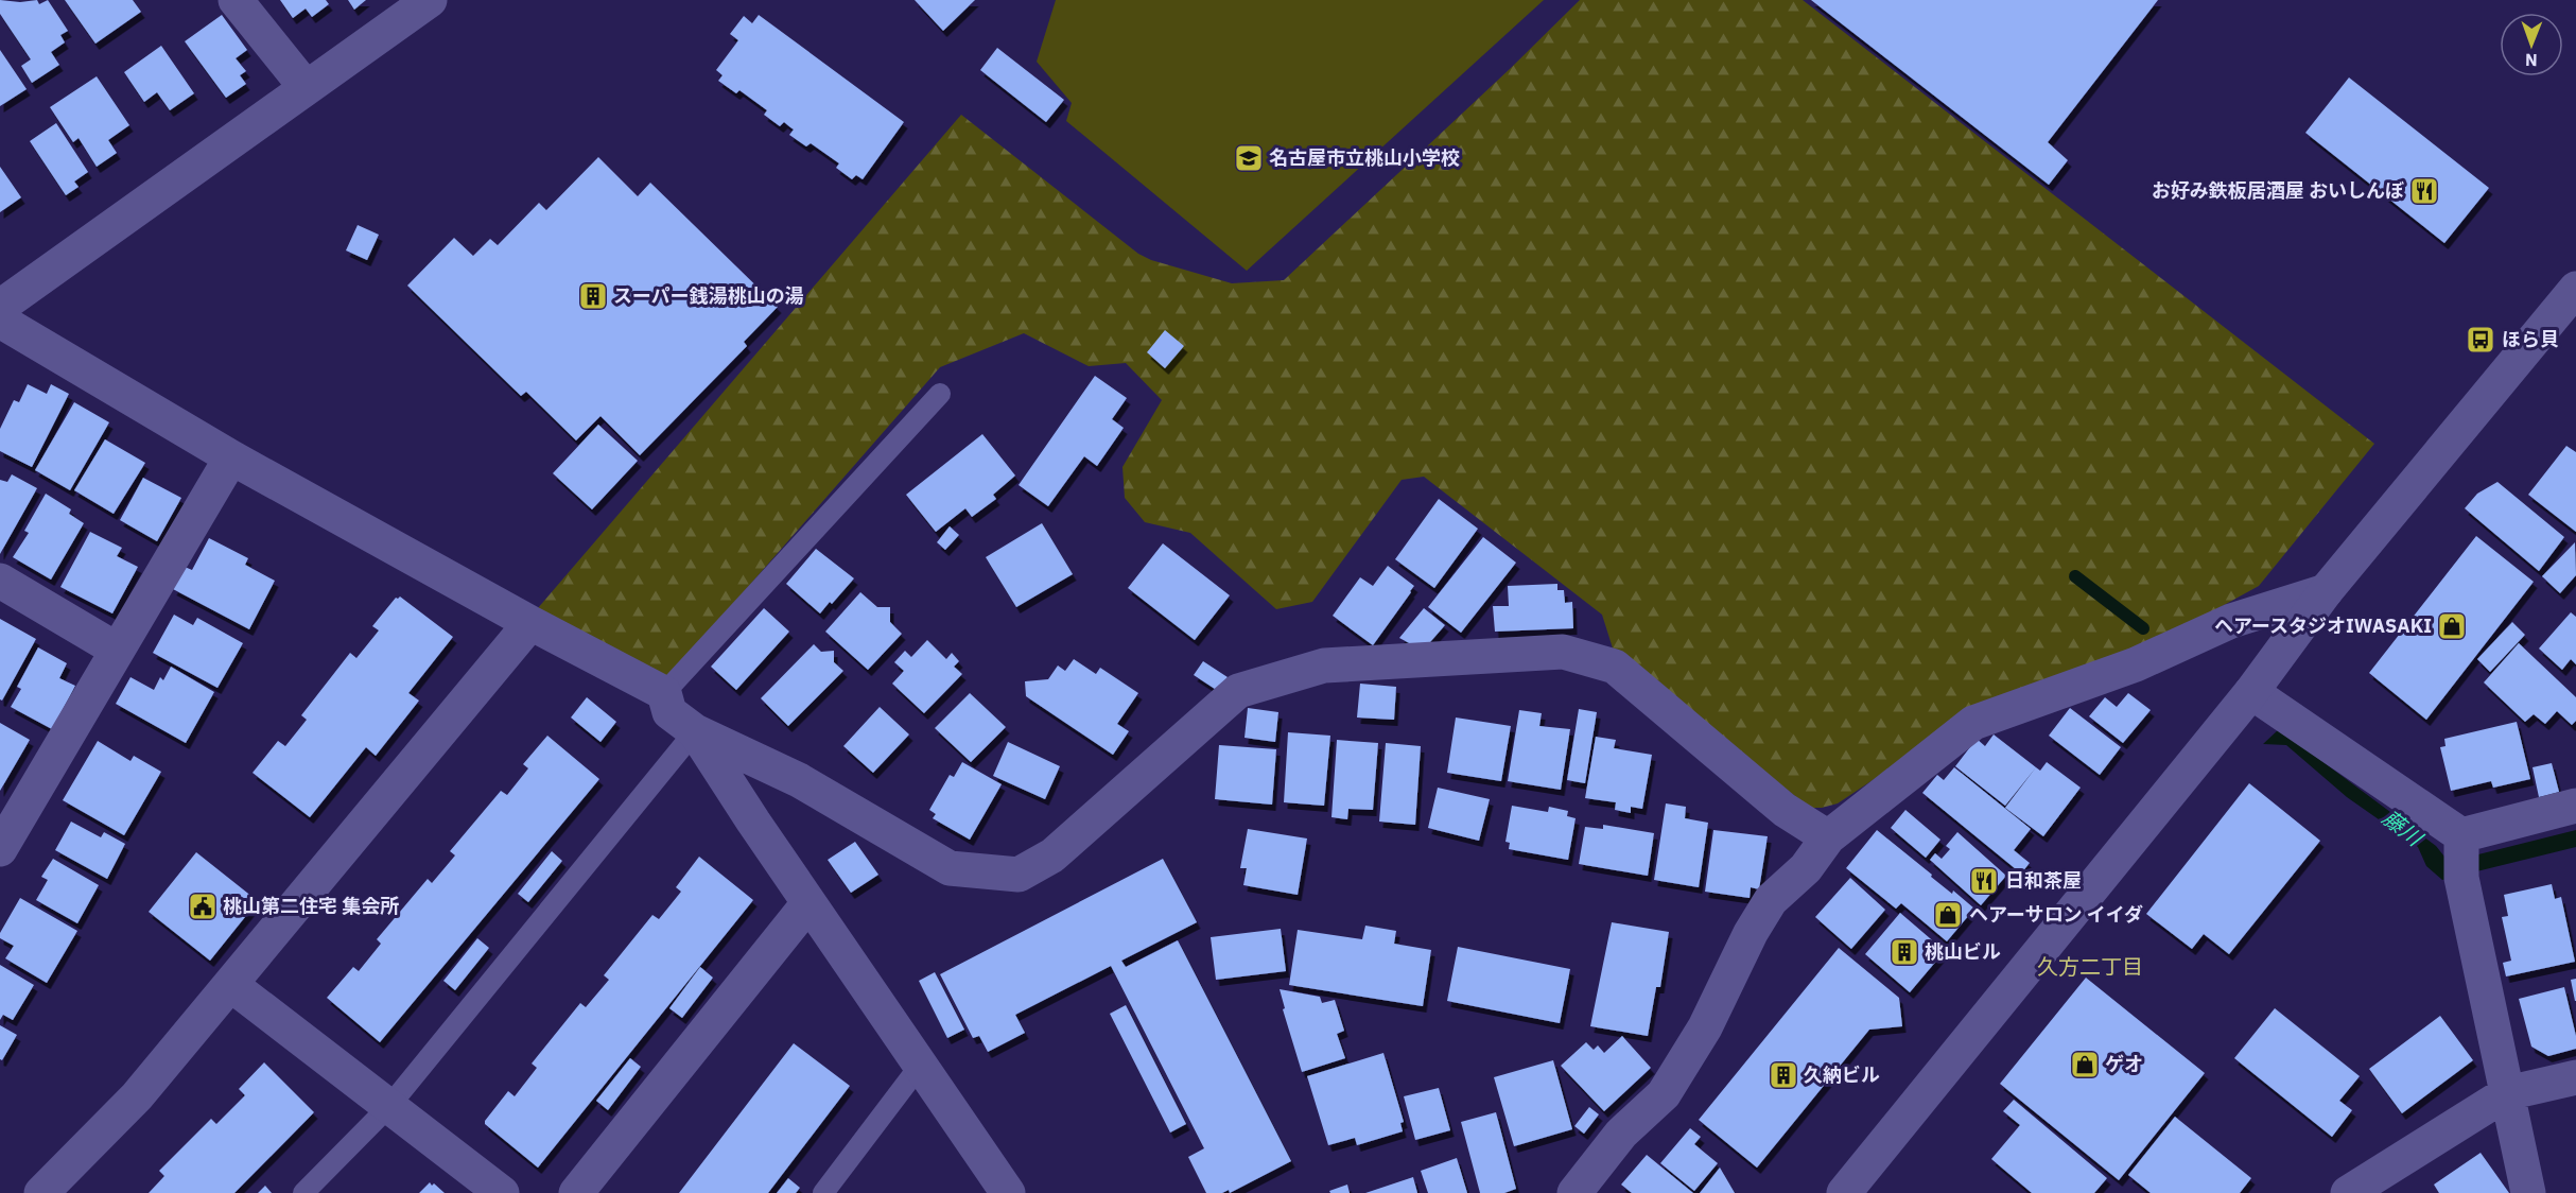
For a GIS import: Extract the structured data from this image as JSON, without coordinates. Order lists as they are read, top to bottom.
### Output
{
  "districts": ["久方二丁目"],
  "water": ["藤川"],
  "places": {
    "school or university": ["名古屋市立桃山小学校"],
    "restaurant": ["お好み鉄板居酒屋 おいしんぼ", "日和茶屋"],
    "building": ["スーパー銭湯桃山の湯", "桃山ビル", "久納ビル"],
    "bus stop": ["ほら貝"],
    "shop": ["ヘアースタジオIWASAKI", "ヘアーサロン イイダ", "ゲオ"],
    "public building": ["桃山第二住宅 集会所"]
  },
  "north": "bottom"
}
